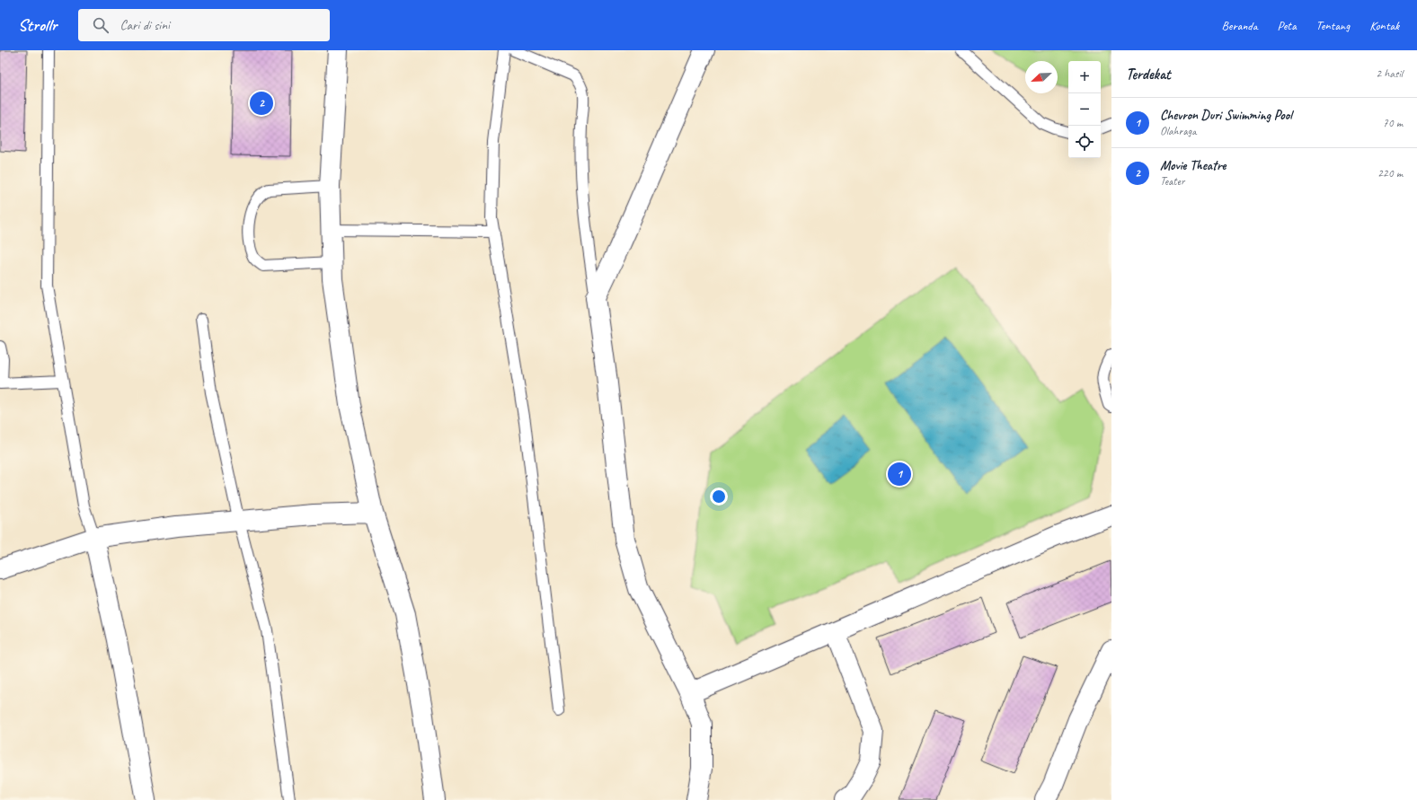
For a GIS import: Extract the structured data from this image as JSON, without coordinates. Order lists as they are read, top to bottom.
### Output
{
  "north": "bottom left",
  "page": {
    "header": "Strollr",
    "search": "Cari di sini",
    "nav": [
      "Beranda",
      "Peta",
      "Tentang",
      "Kontak"
    ],
    "heading": ["Terdekat", "2 hasil"],
    "map_buttons": ["+", "−"],
    "pins": ["2", "1"],
    "list": [
      {
        "mark": "1",
        "name": "Chevron Duri Swimming Pool",
        "note": "Olahraga",
        "value": "70 m"
      },
      {
        "mark": "2",
        "name": "Movie Theatre",
        "note": "Teater",
        "value": "220 m"
      }
    ]
  }
}
